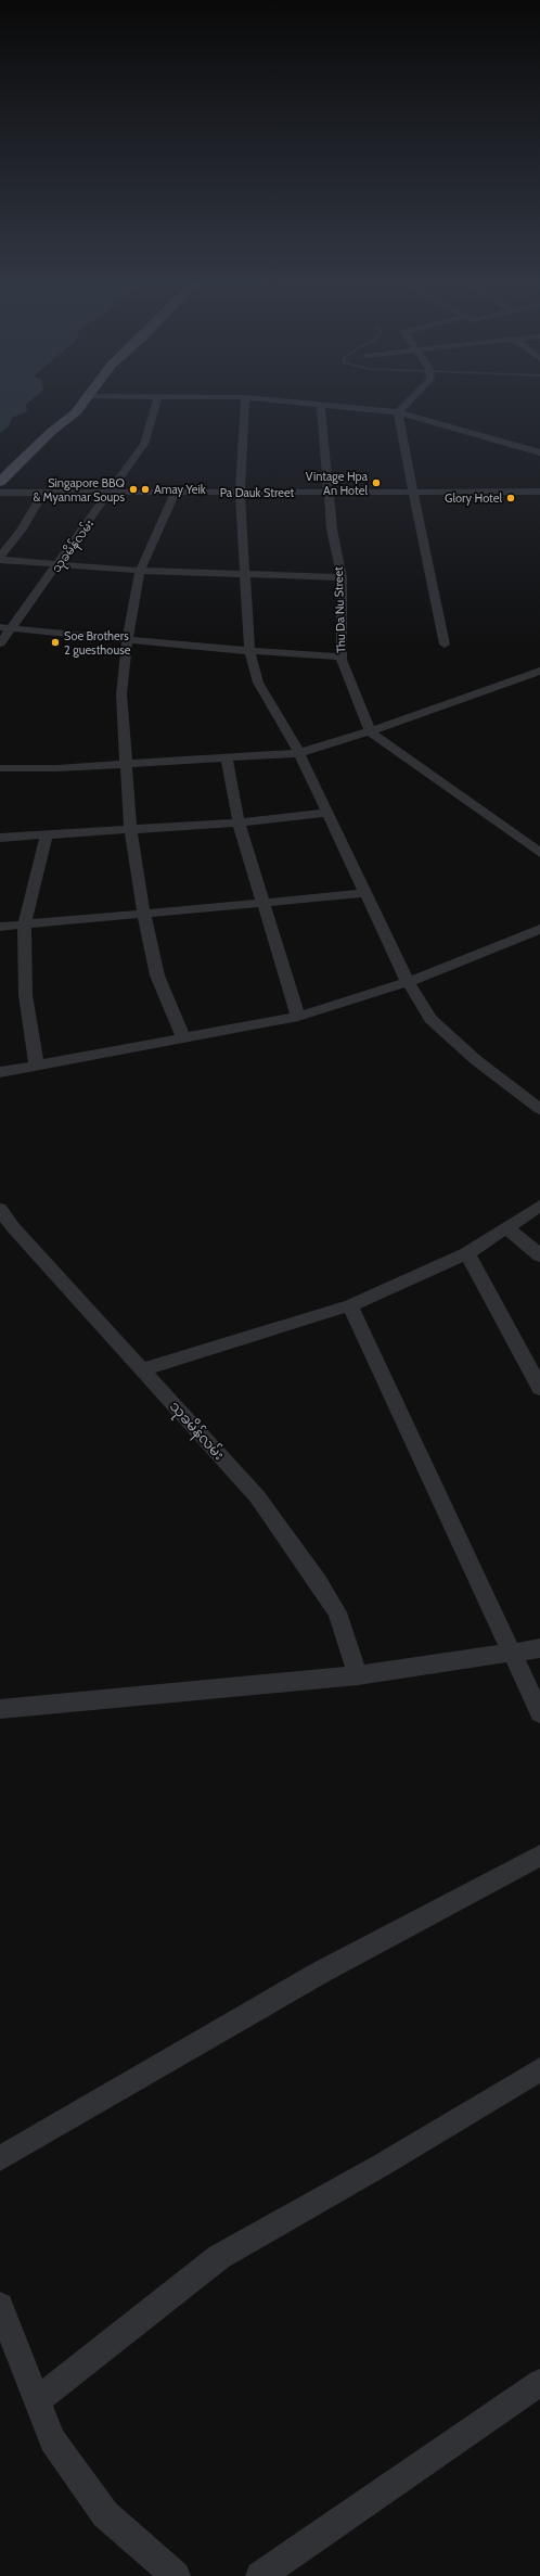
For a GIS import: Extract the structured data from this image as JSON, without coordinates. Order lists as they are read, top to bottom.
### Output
{
  "streets": {
    "street": ["Pa Dauk Street", "သုခမိန်လမ်း", "Thu Da Nu Street"]
  },
  "crossings": [
    ["Pa Dauk Street", "သုခမိန်လမ်း"],
    ["Pa Dauk Street", "Thu Da Nu Street"]
  ],
  "places": [
    "Vintage Hpa An Hotel",
    "Singapore BBQ & Myanmar Soups",
    "Amay Yeik",
    "Glory Hotel",
    "Soe Brothers 2 guesthouse"
  ]
}
